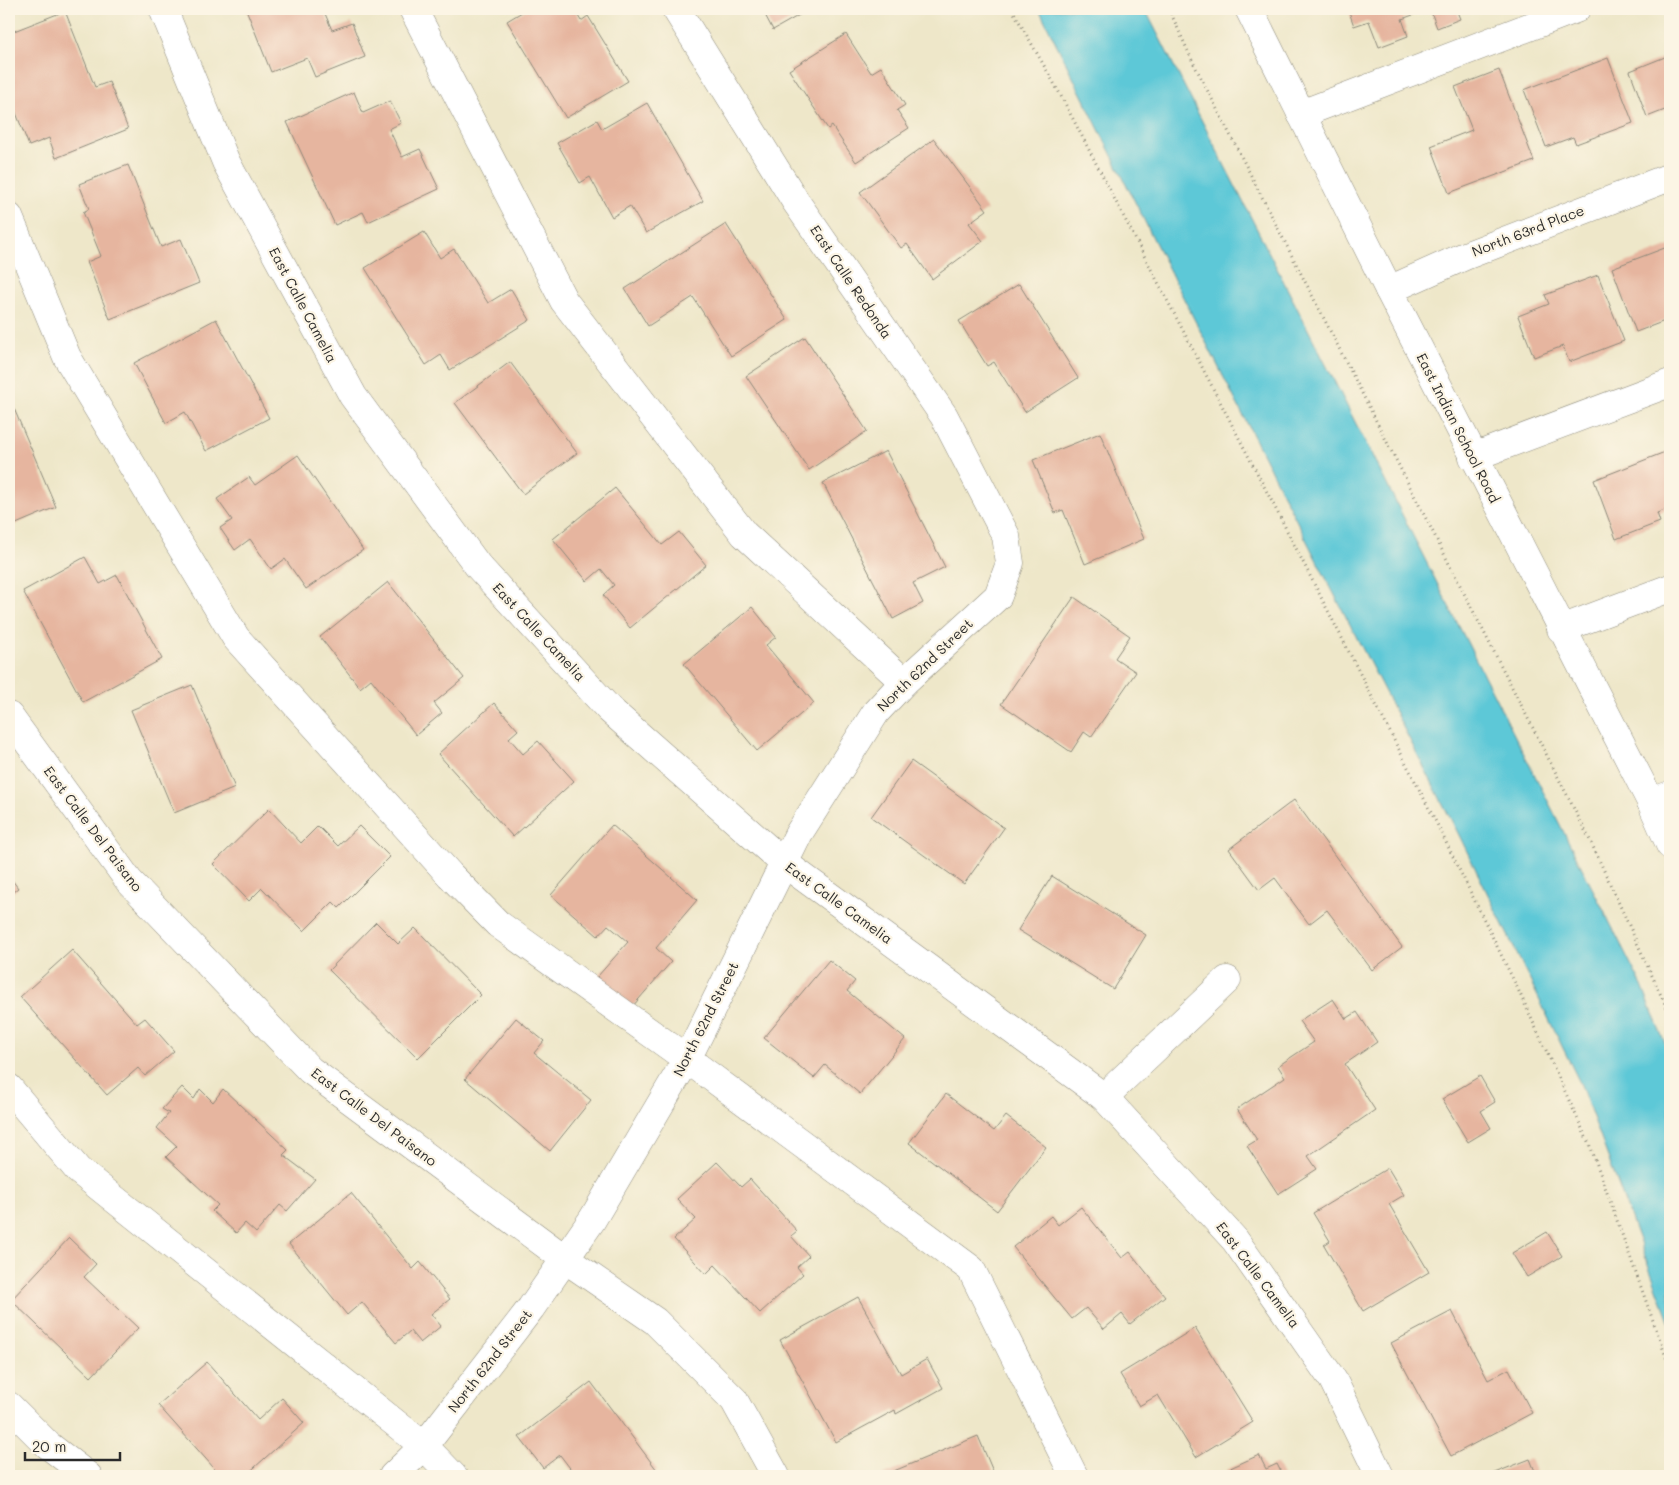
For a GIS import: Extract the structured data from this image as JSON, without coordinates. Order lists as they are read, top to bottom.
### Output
{
  "streets": {
    "street": [
      "North 63rd Place",
      "East Calle Redonda",
      "East Calle Camelia",
      "East Indian School Road",
      "North 62nd Street",
      "East Calle Del Paisano"
    ]
  },
  "crossings": [
    ["North 63rd Place", "East Indian School Road"],
    ["East Calle Redonda", "North 62nd Street"],
    ["East Calle Camelia", "North 62nd Street"],
    ["North 62nd Street", "East Calle Del Paisano"]
  ],
  "scale_bar": "20 m"
}
